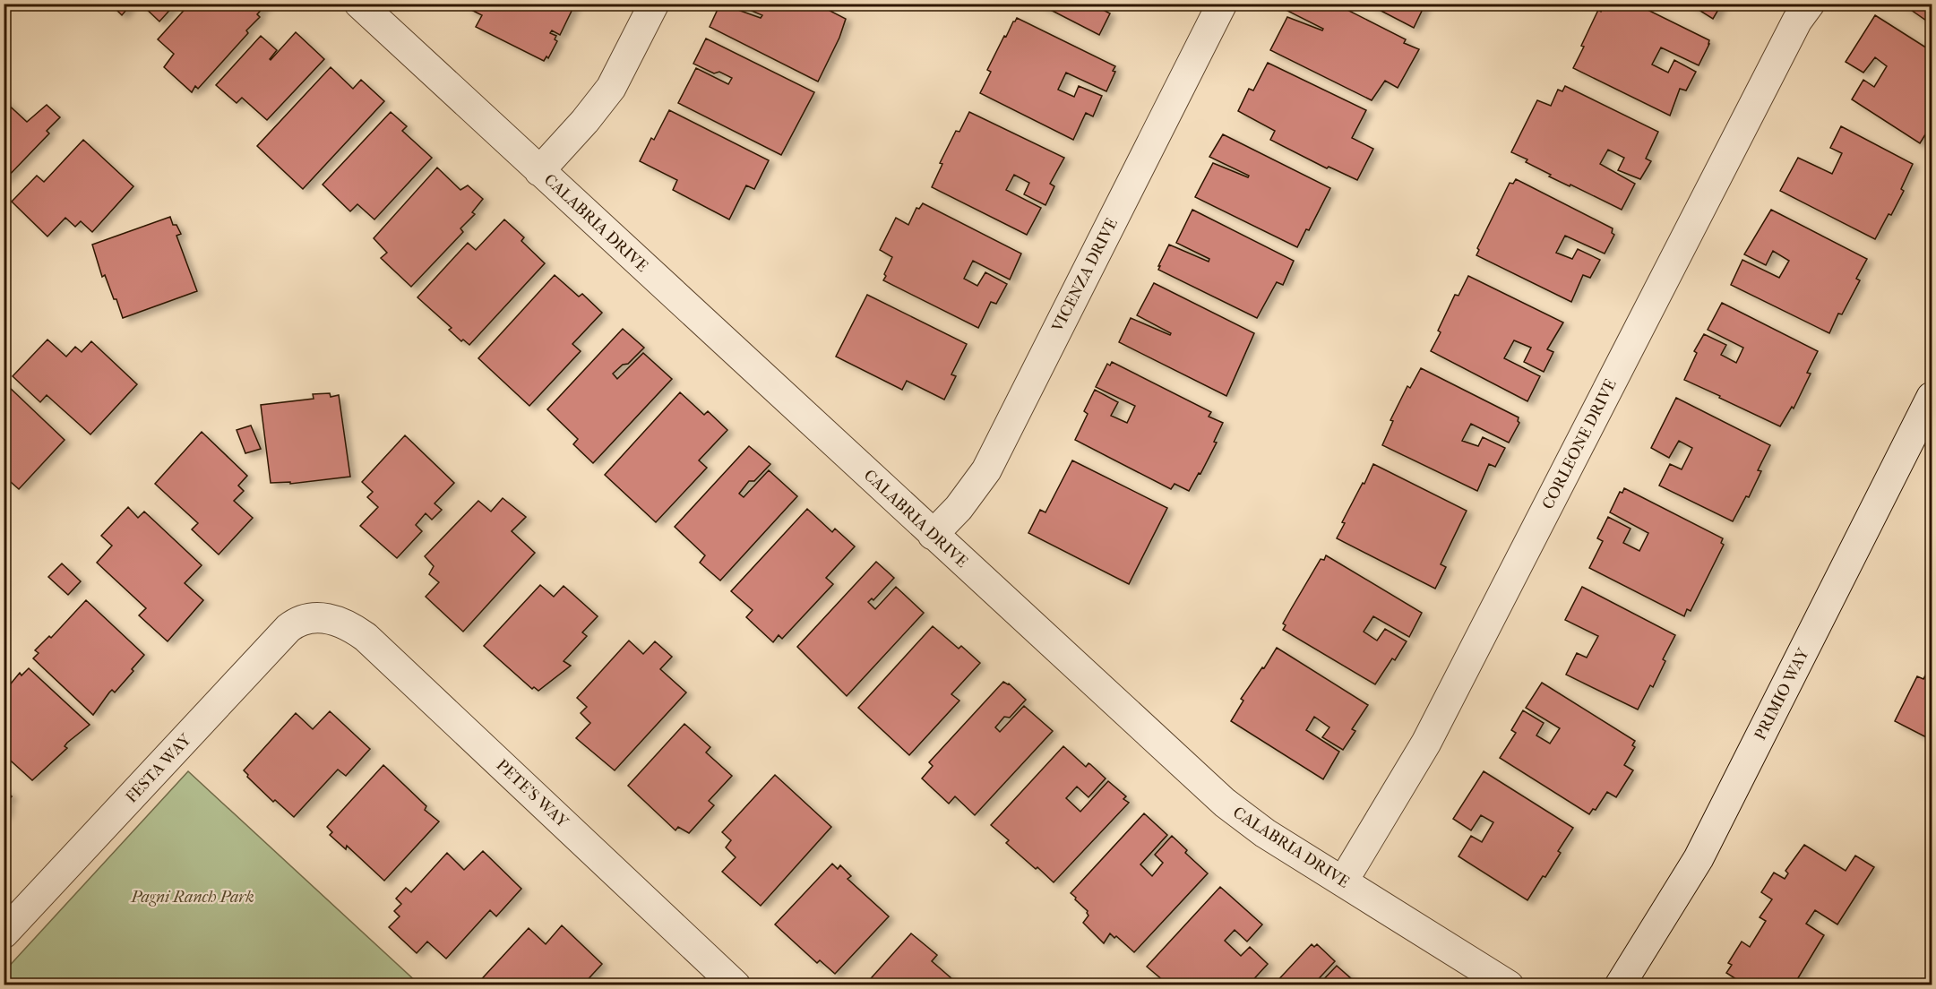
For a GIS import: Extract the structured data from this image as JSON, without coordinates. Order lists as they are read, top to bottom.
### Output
{
  "streets": {
    "street": [
      "CALABRIA DRIVE",
      "VICENZA DRIVE",
      "CORLEONE DRIVE",
      "PRIMIO WAY",
      "FESTA WAY",
      "PETE'S WAY"
    ]
  },
  "crossings": [
    ["CALABRIA DRIVE", "VICENZA DRIVE"],
    ["CALABRIA DRIVE", "CORLEONE DRIVE"],
    ["FESTA WAY", "PETE'S WAY"]
  ],
  "parks": ["Pagni Ranch Park"]
}
